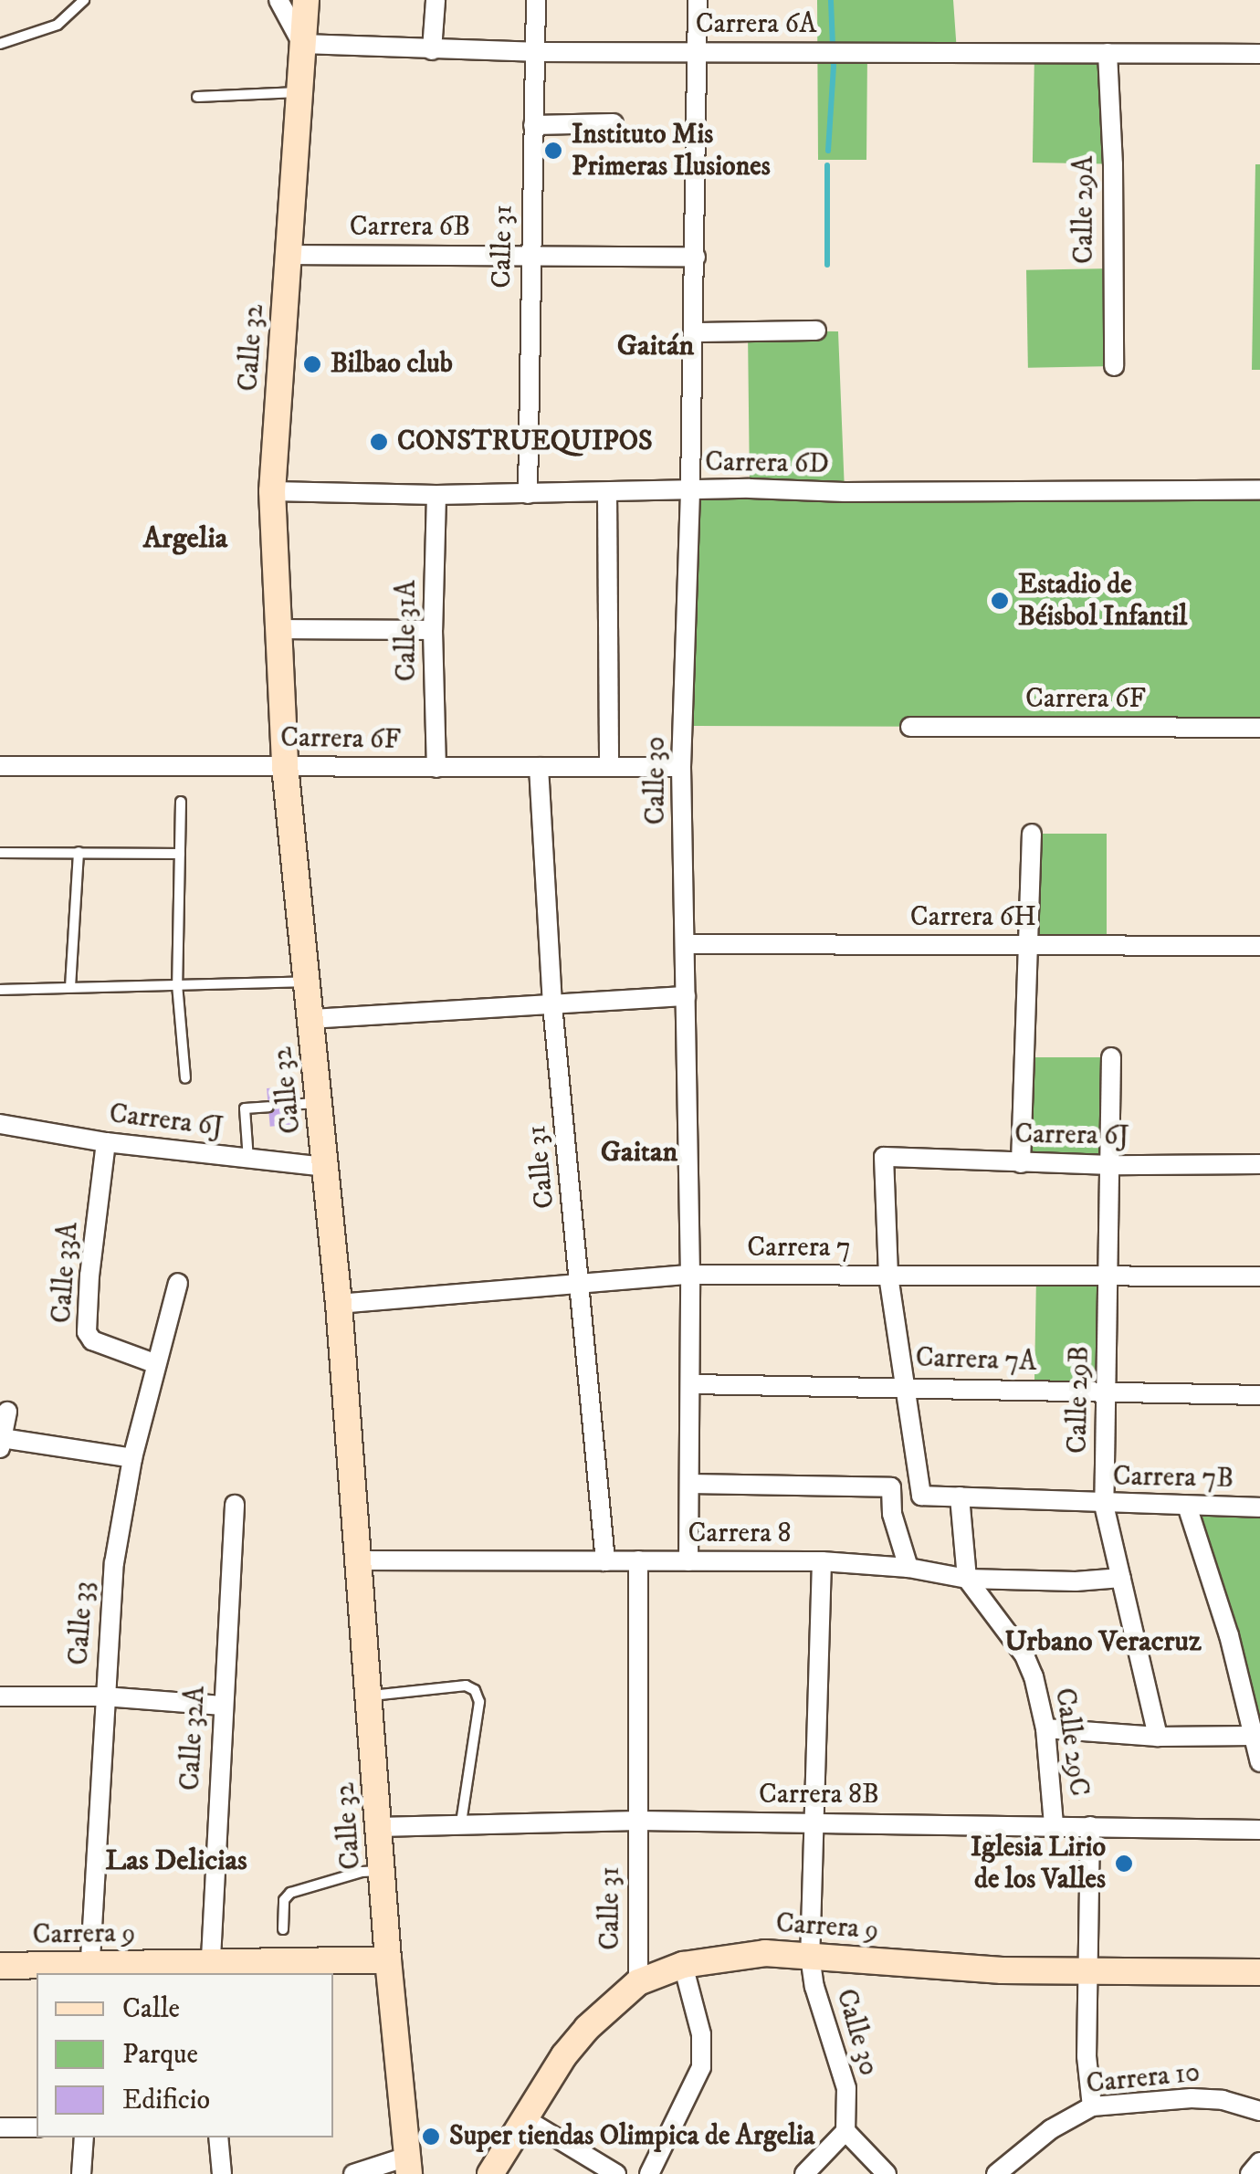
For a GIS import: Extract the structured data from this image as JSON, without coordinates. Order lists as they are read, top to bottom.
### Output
{
  "streets": {
    "main road": ["Calle 32", "Carrera 9"],
    "street": [
      "Carrera 6A",
      "Calle 29A",
      "Carrera 6B",
      "Calle 31",
      "Carrera 6D",
      "Calle 31A",
      "Carrera 6F",
      "Calle 30",
      "Carrera 6H",
      "Carrera 6J",
      "Carrera 7",
      "Calle 33A",
      "Carrera 7A",
      "Calle 29B",
      "Carrera 7B",
      "Carrera 8",
      "Calle 33",
      "Calle 32A",
      "Calle 29C",
      "Carrera 8B",
      "Carrera 10"
    ]
  },
  "crossings": [
    ["Carrera 6A", "Calle 29A"],
    ["Carrera 6A", "Calle 31"],
    ["Carrera 6A", "Calle 32"],
    ["Carrera 6A", "Calle 30"],
    ["Carrera 6B", "Calle 31"],
    ["Carrera 6B", "Calle 32"],
    ["Carrera 6B", "Calle 30"],
    ["Calle 31", "Carrera 6D"],
    ["Calle 31", "Carrera 6F"],
    ["Calle 31", "Carrera 7"],
    ["Calle 31", "Carrera 8"],
    ["Calle 31", "Carrera 8B"],
    ["Calle 31", "Carrera 9"],
    ["Calle 32", "Carrera 6D"],
    ["Calle 32", "Carrera 6F"],
    ["Calle 32", "Carrera 6J"],
    ["Calle 32", "Carrera 7"],
    ["Calle 32", "Carrera 8"],
    ["Calle 32", "Carrera 8B"],
    ["Calle 32", "Carrera 9"],
    ["Carrera 6D", "Calle 31A"],
    ["Carrera 6D", "Calle 30"],
    ["Calle 31A", "Carrera 6F"],
    ["Carrera 6F", "Calle 30"],
    ["Calle 30", "Carrera 6H"],
    ["Calle 30", "Carrera 7"],
    ["Calle 30", "Carrera 7A"],
    ["Calle 30", "Carrera 8"],
    ["Calle 30", "Carrera 8B"],
    ["Calle 30", "Carrera 9"],
    ["Carrera 6J", "Carrera 7"],
    ["Carrera 6J", "Calle 33A"],
    ["Carrera 6J", "Calle 29B"],
    ["Carrera 7", "Calle 29B"],
    ["Calle 33A", "Calle 33"],
    ["Carrera 7A", "Calle 29B"],
    ["Carrera 7A", "Carrera 7B"],
    ["Calle 29B", "Carrera 7B"],
    ["Calle 29B", "Carrera 8"],
    ["Carrera 8", "Calle 29C"],
    ["Calle 33", "Carrera 9"],
    ["Calle 32A", "Carrera 9"],
    ["Calle 29C", "Carrera 8B"]
  ],
  "districts": [
    "Gaitán",
    "Argelia",
    "Gaitan",
    "Urbano Veracruz",
    "Las Delicias"
  ],
  "places": [
    "Instituto Mis Primeras Ilusiones",
    "Bilbao club",
    "CONSTRUEQUIPOS",
    "Estadio de Béisbol Infantil",
    "Iglesia Lirio de los Valles",
    "Super tiendas Olimpica de Argelia"
  ],
  "legend": ["Calle", "Parque", "Edificio"]
}
